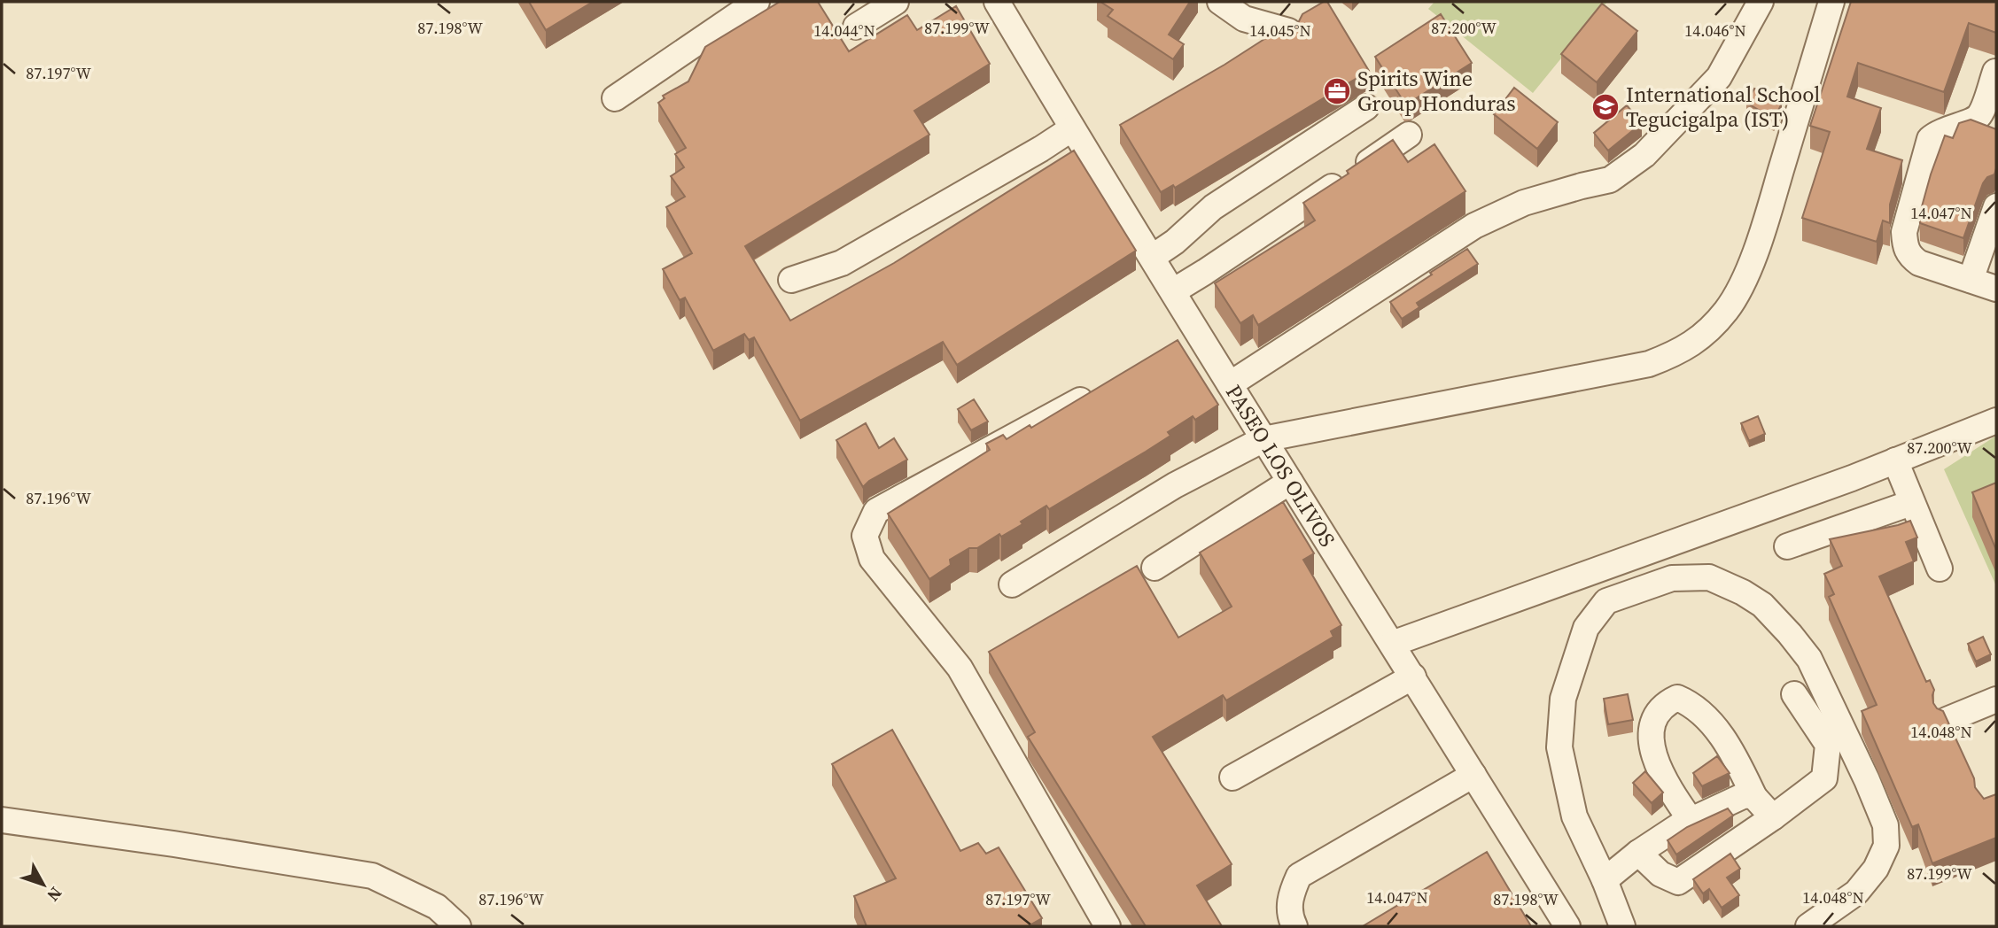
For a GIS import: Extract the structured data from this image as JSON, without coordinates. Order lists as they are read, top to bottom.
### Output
{
  "streets": {
    "street": ["PASEO LOS OLIVOS"]
  },
  "places": {
    "office": ["Spirits Wine Group Honduras"],
    "school or university": ["International School Tegucigalpa (IST)"]
  },
  "north": "bottom right",
  "coordinates": [
    "87.198°W",
    "87.200°W",
    "87.199°W",
    "14.044°N",
    "14.045°N",
    "14.046°N",
    "87.197°W",
    "14.047°N",
    "87.196°W",
    "14.048°N"
  ]
}
